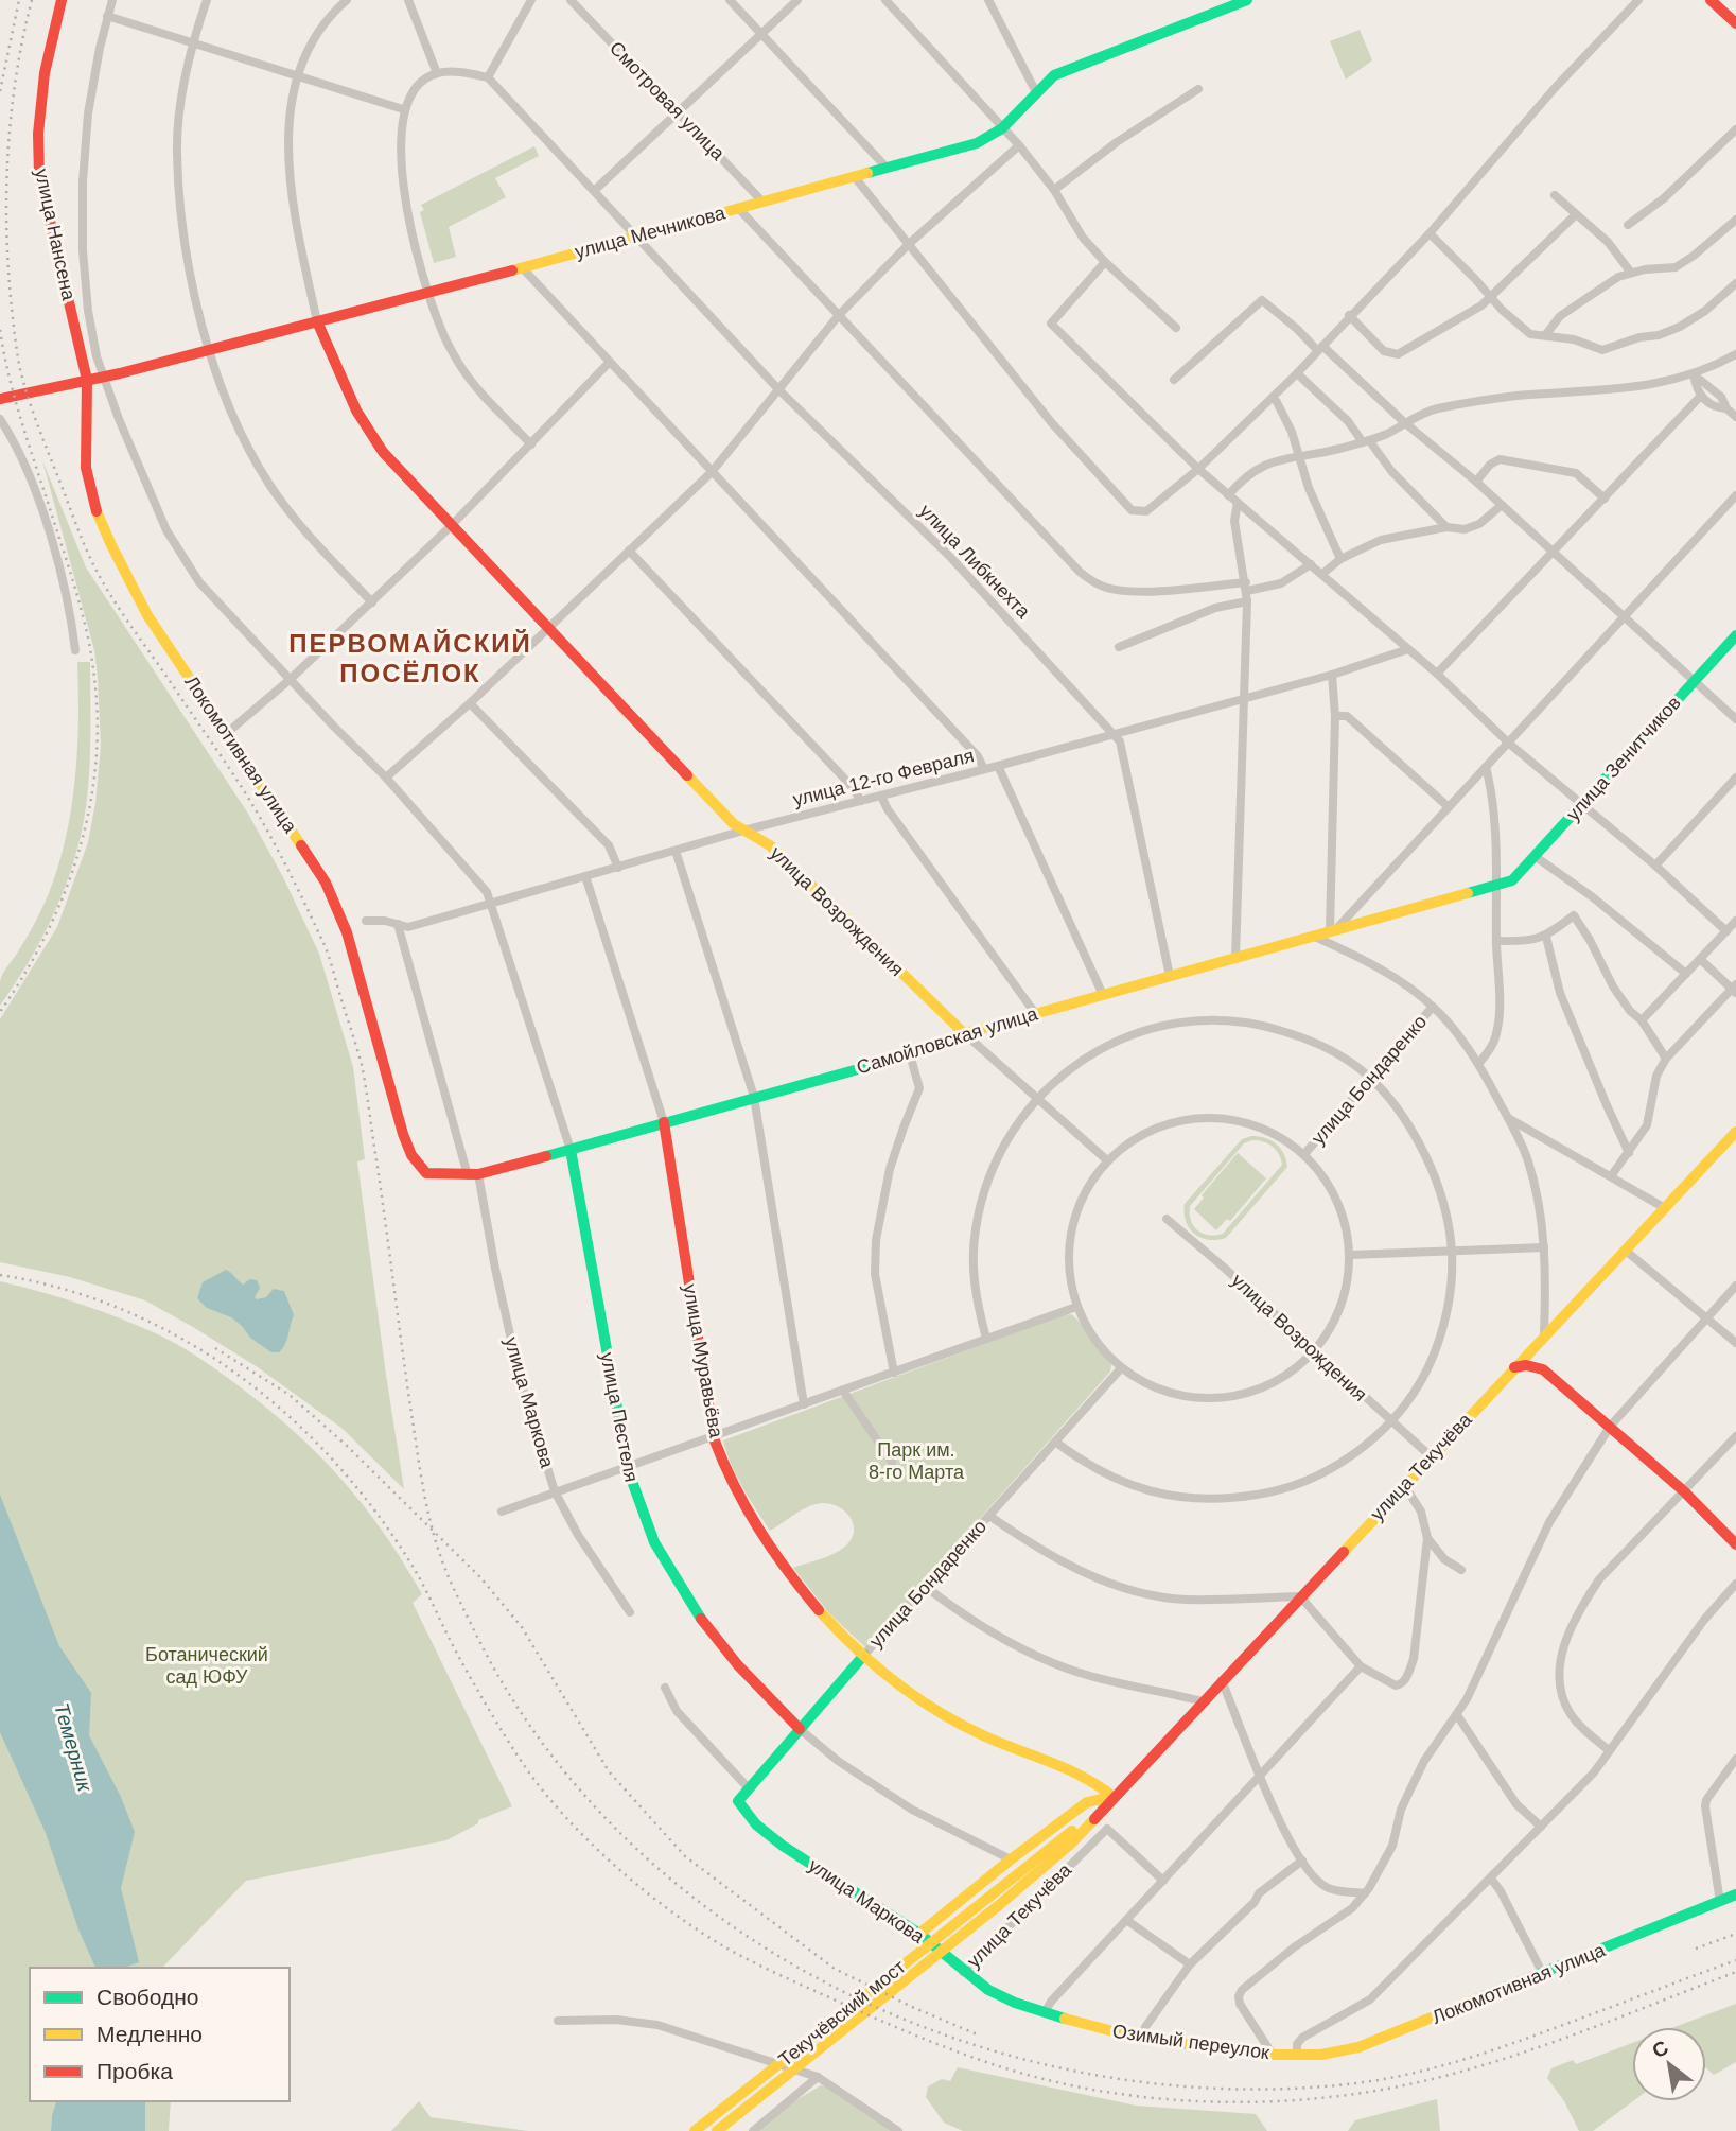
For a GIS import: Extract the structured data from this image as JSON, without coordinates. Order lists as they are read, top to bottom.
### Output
{
  "streets": {
    "street": [
      "Смотровая улица",
      "улица Мечникова",
      "улица Нансена",
      "улица Либкнехта",
      "Локомотивная улица",
      "улица Зенитчиков",
      "улица 12-го Февраля",
      "улица Возрождения",
      "Самойловская улица",
      "улица Бондаренко",
      "улица Муравьёва",
      "улица Маркова",
      "улица Пестеля",
      "улица Текучёва",
      "Текучёвский мост",
      "Озимый переулок"
    ]
  },
  "crossings": [
    ["Смотровая улица", "улица Мечникова"],
    ["улица Мечникова", "улица Нансена"],
    ["улица Мечникова", "улица Либкнехта"],
    ["улица Мечникова", "Локомотивная улица"],
    ["улица Мечникова", "улица Пестеля"],
    ["улица Нансена", "Локомотивная улица"],
    ["улица Либкнехта", "улица 12-го Февраля"],
    ["улица Либкнехта", "Самойловская улица"],
    ["Локомотивная улица", "Самойловская улица"],
    ["Локомотивная улица", "Озимый переулок"],
    ["улица Зенитчиков", "Самойловская улица"],
    ["улица 12-го Февраля", "улица Возрождения"],
    ["улица 12-го Февраля", "улица Муравьёва"],
    ["улица 12-го Февраля", "улица Маркова"],
    ["улица 12-го Февраля", "улица Пестеля"],
    ["улица Возрождения", "Самойловская улица"],
    ["улица Возрождения", "улица Текучёва"],
    ["Самойловская улица", "улица Муравьёва"],
    ["Самойловская улица", "улица Маркова"],
    ["Самойловская улица", "улица Пестеля"],
    ["улица Бондаренко", "улица Муравьёва"],
    ["улица Бондаренко", "улица Маркова"],
    ["улица Бондаренко", "улица Пестеля"],
    ["улица Муравьёва", "улица Текучёва"],
    ["улица Муравьёва", "Текучёвский мост"],
    ["улица Маркова", "улица Текучёва"],
    ["улица Маркова", "Озимый переулок"],
    ["улица Пестеля", "улица Текучёва"],
    ["улица Текучёва", "Текучёвский мост"],
    ["улица Текучёва", "Озимый переулок"]
  ],
  "districts": ["ПЕРВОМАЙСКИЙ ПОСЁЛОК"],
  "water": ["Темерник"],
  "parks": ["Парк им. 8-го Марта", "Ботанический сад ЮФУ"],
  "legend": ["Свободно", "Медленно", "Пробка"],
  "north": "top left"
}
